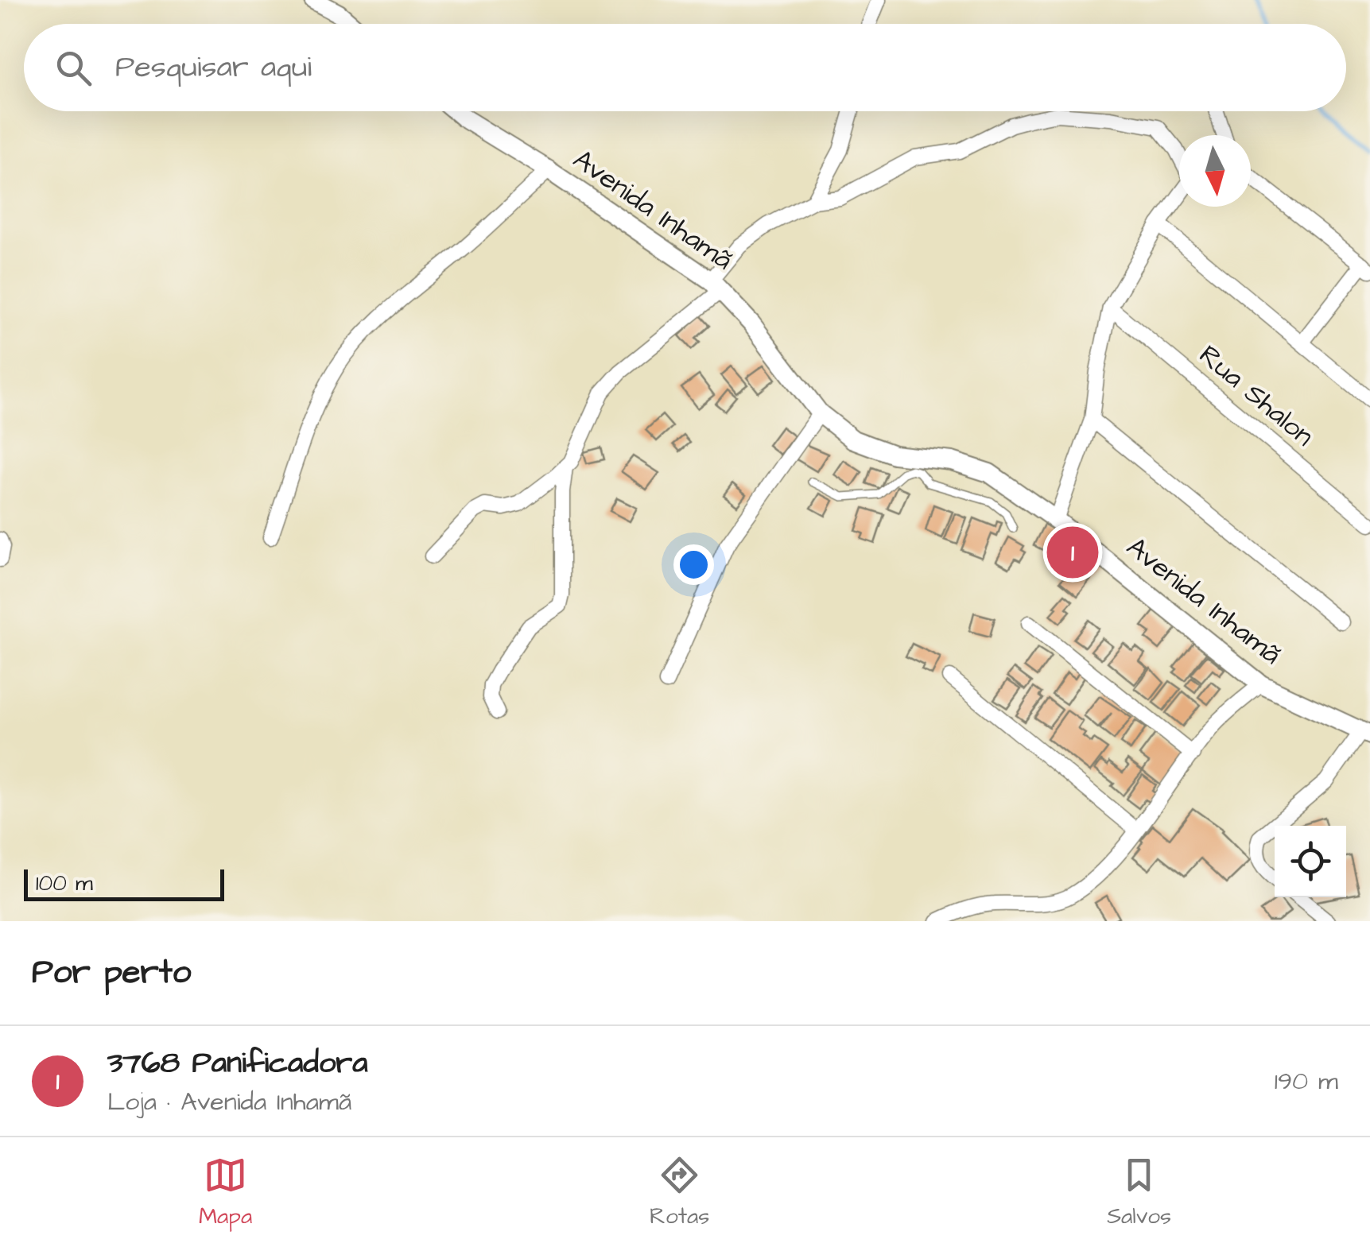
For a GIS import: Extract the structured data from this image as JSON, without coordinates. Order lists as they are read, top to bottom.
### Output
{
  "streets": {
    "street": ["Avenida Inhamã", "Rua Shalon"]
  },
  "scale_bar": "100 m",
  "north": "bottom",
  "page": {
    "search": "Pesquisar aqui",
    "pins": "1",
    "scale": "100 m",
    "heading": "Por perto",
    "list": [
      {
        "mark": "1",
        "name": "3768 Panificadora",
        "note": "Loja · Avenida Inhamã",
        "value": "190 m"
      }
    ],
    "nav": ["Mapa", "Rotas", "Salvos"]
  }
}
